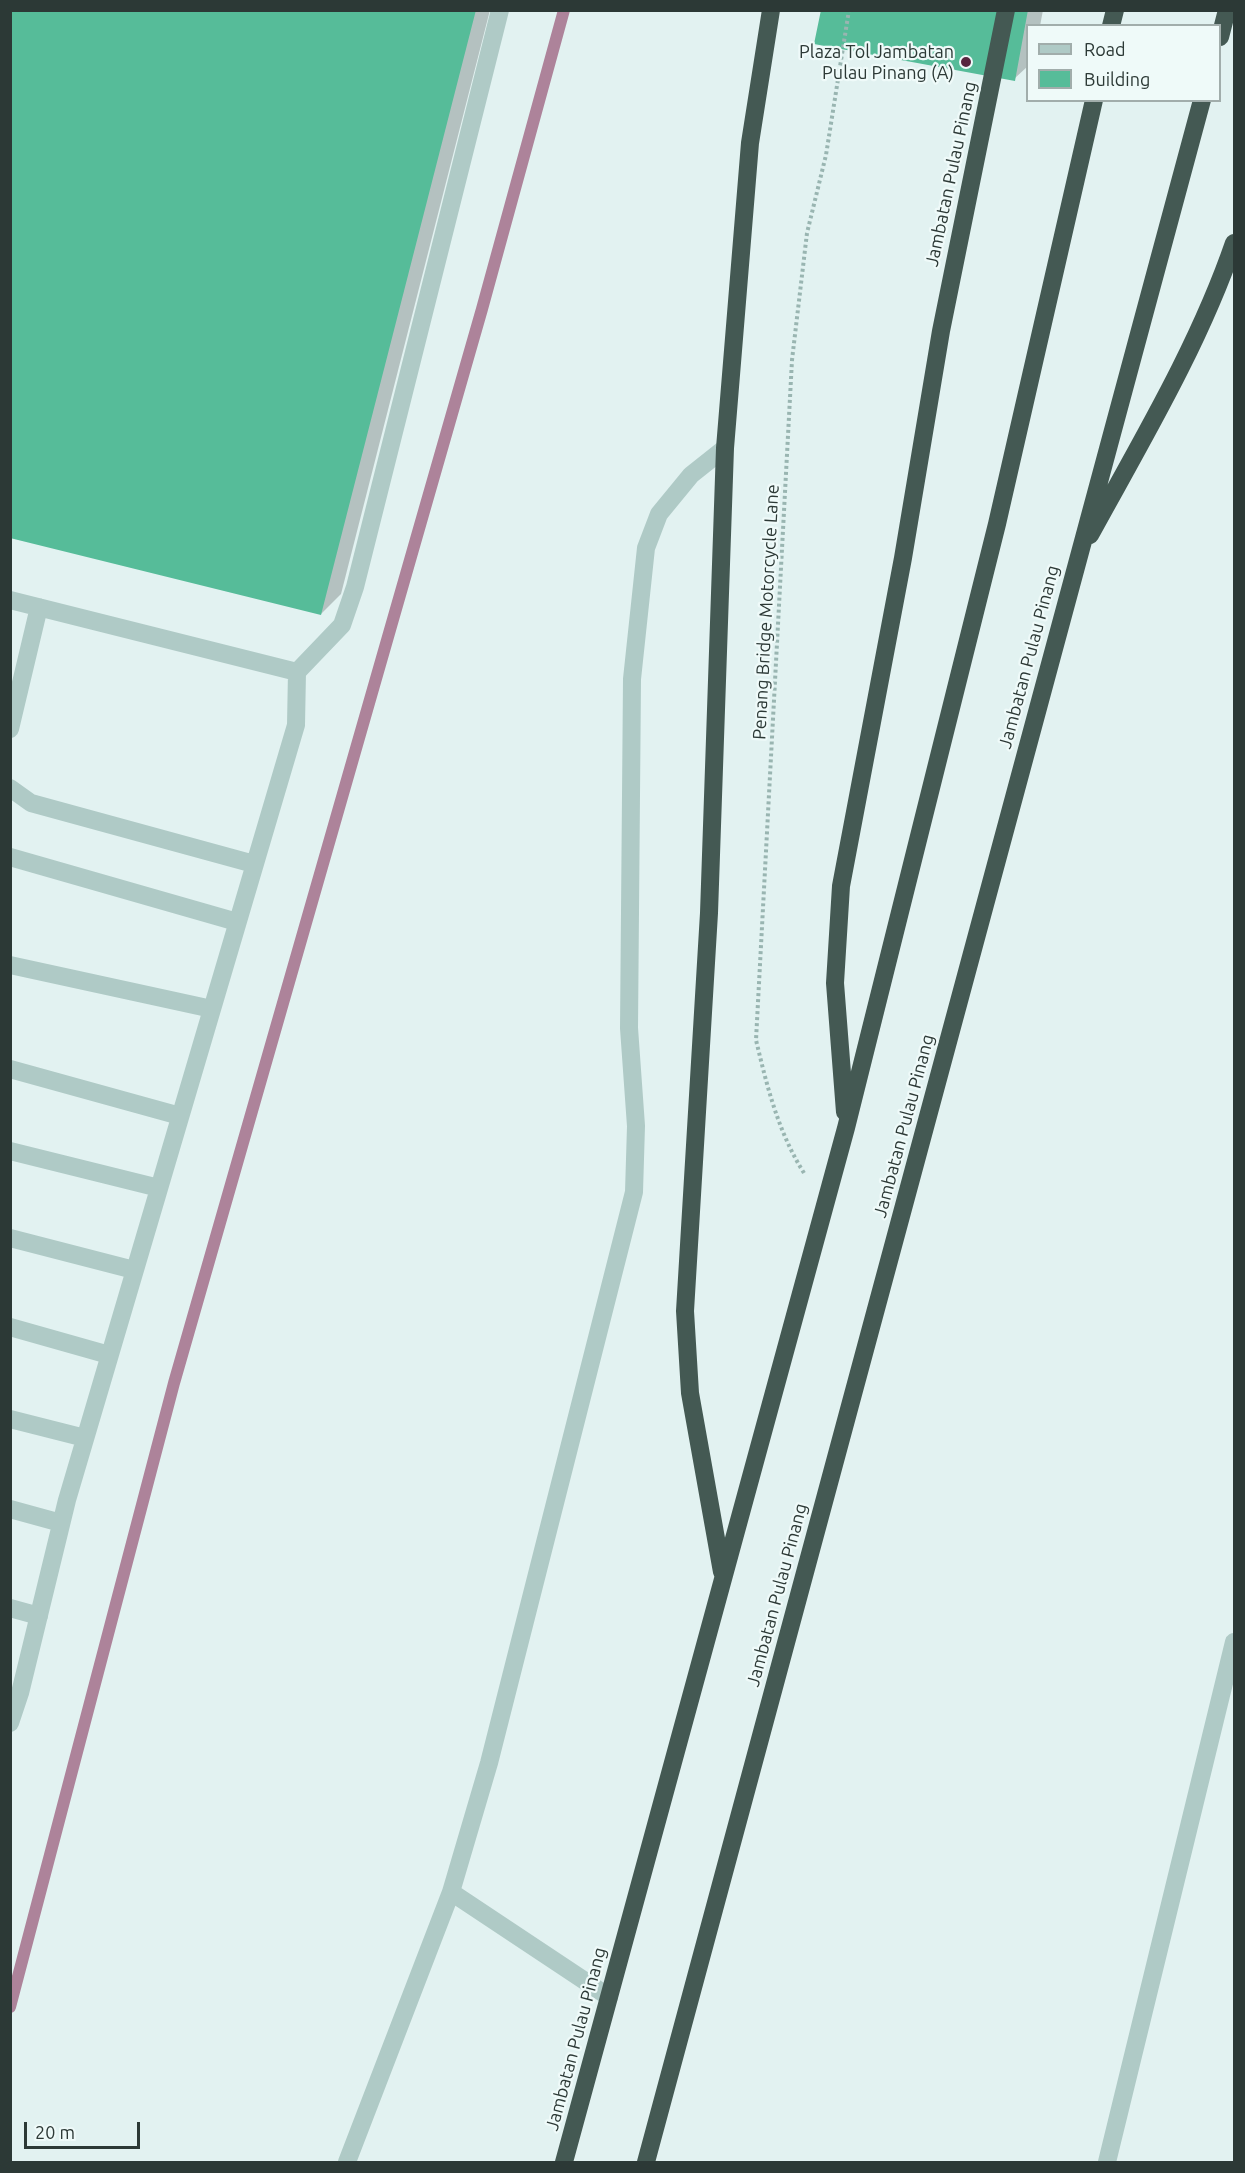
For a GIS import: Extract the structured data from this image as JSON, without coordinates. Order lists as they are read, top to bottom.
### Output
{
  "streets": {
    "highway": ["Jambatan Pulau Pinang"],
    "path": ["Penang Bridge Motorcycle Lane"]
  },
  "crossings": [
    ["Jambatan Pulau Pinang", "Penang Bridge Motorcycle Lane"]
  ],
  "places": ["Plaza Tol Jambatan Pulau Pinang (A)"],
  "legend": ["Road", "Building"],
  "scale_bar": "20 m"
}
